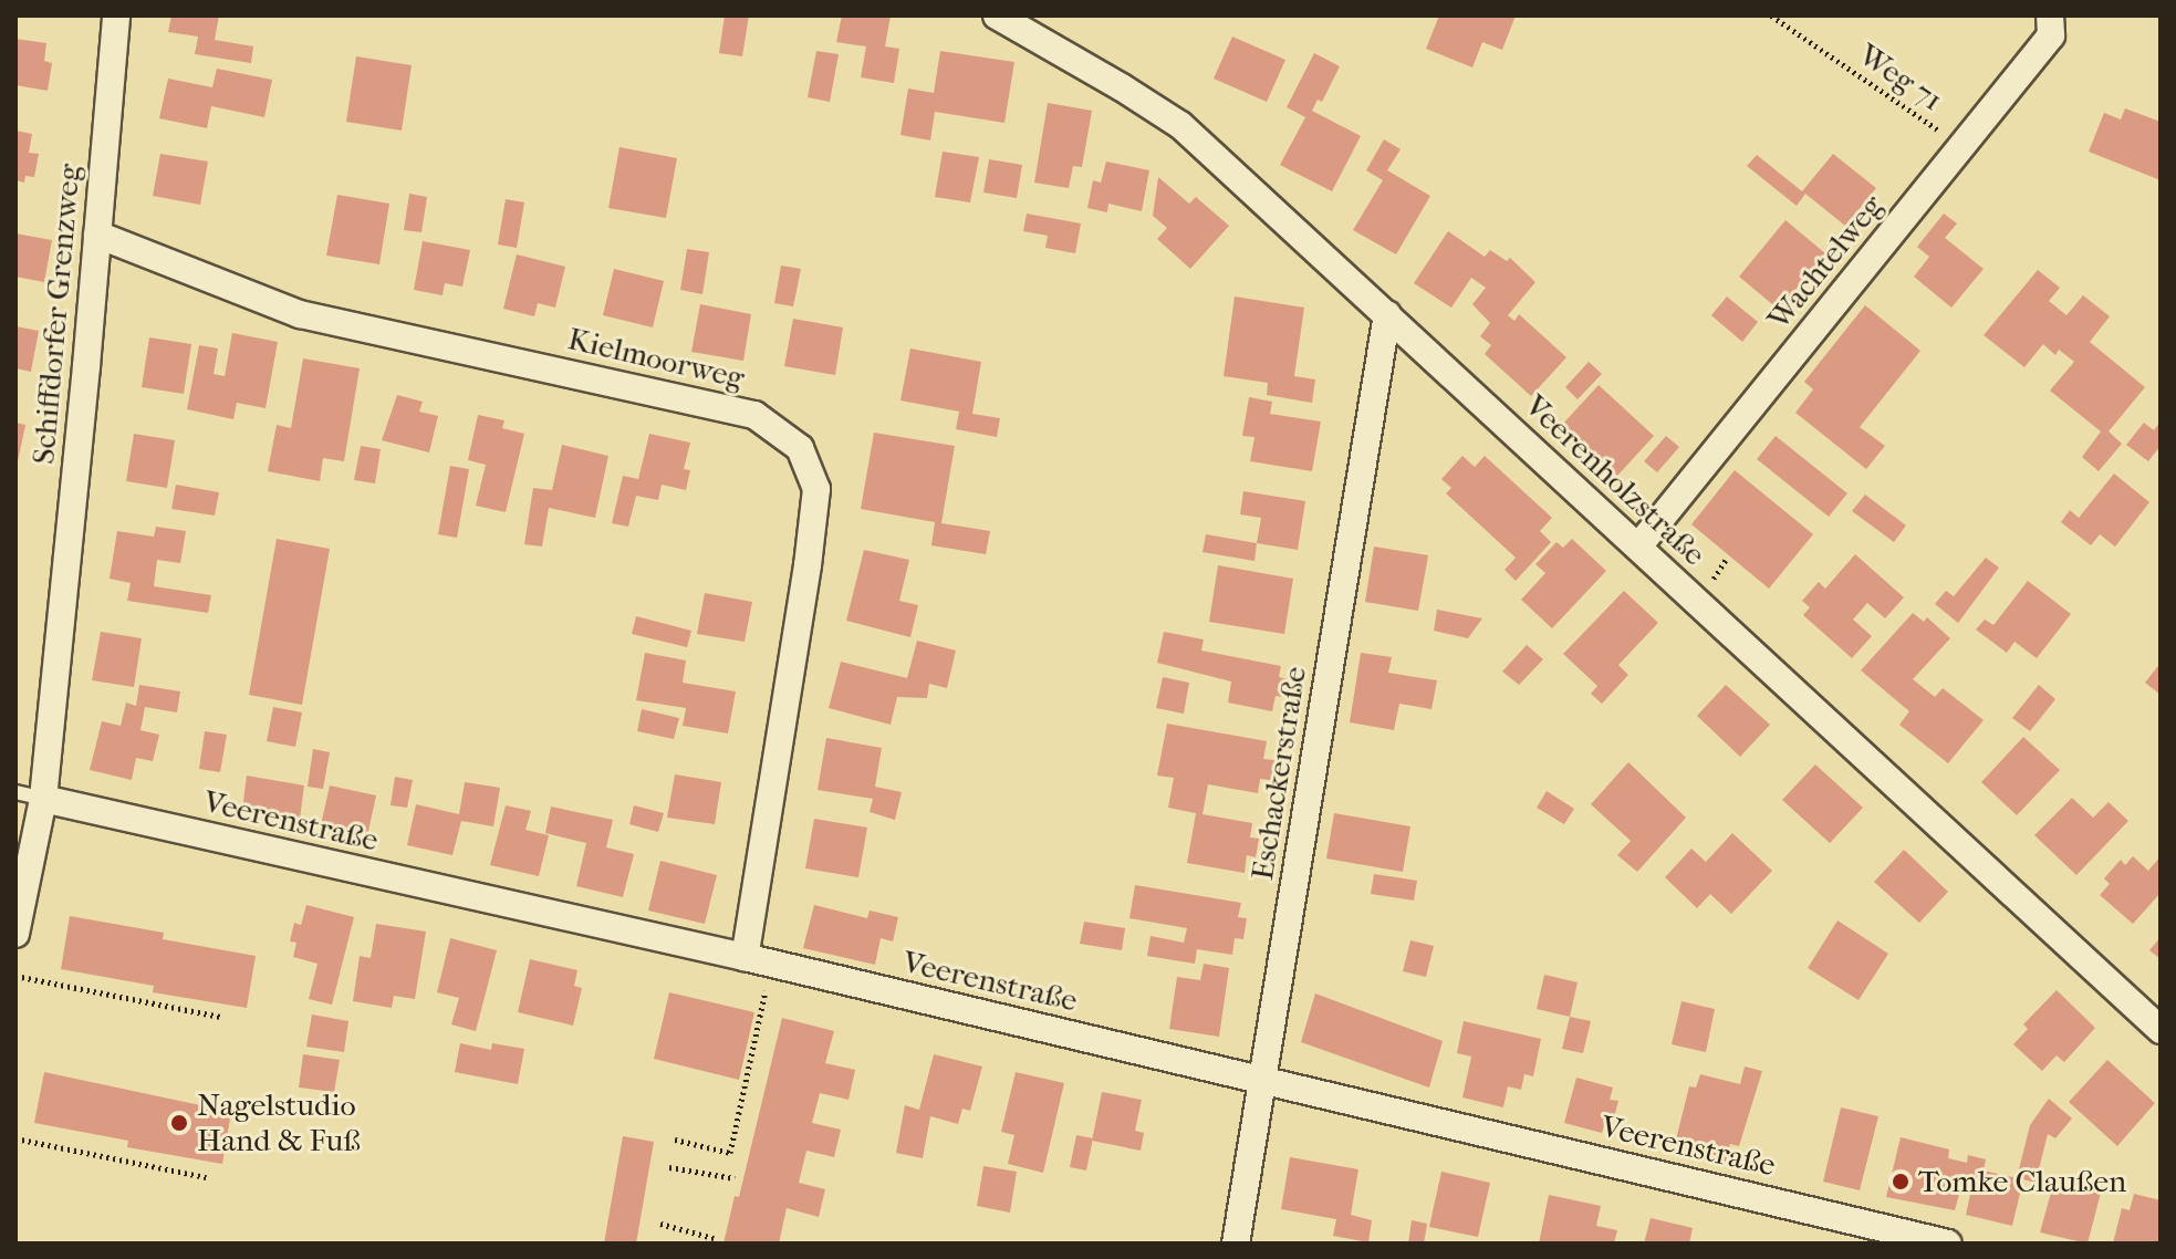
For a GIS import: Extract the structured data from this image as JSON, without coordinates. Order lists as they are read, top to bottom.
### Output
{
  "streets": {
    "street": [
      "Wachtelweg",
      "Schiffdorfer Grenzweg",
      "Kielmoorweg",
      "Veerenholzstraße",
      "Eschackerstraße",
      "Veerenstraße"
    ],
    "path": ["Weg 71"]
  },
  "crossings": [
    ["Weg 71", "Wachtelweg"],
    ["Wachtelweg", "Veerenholzstraße"],
    ["Schiffdorfer Grenzweg", "Kielmoorweg"],
    ["Schiffdorfer Grenzweg", "Veerenstraße"],
    ["Kielmoorweg", "Veerenstraße"],
    ["Veerenholzstraße", "Eschackerstraße"],
    ["Eschackerstraße", "Veerenstraße"]
  ],
  "places": ["Nagelstudio Hand & Fuß", "Tomke Claußen"]
}
